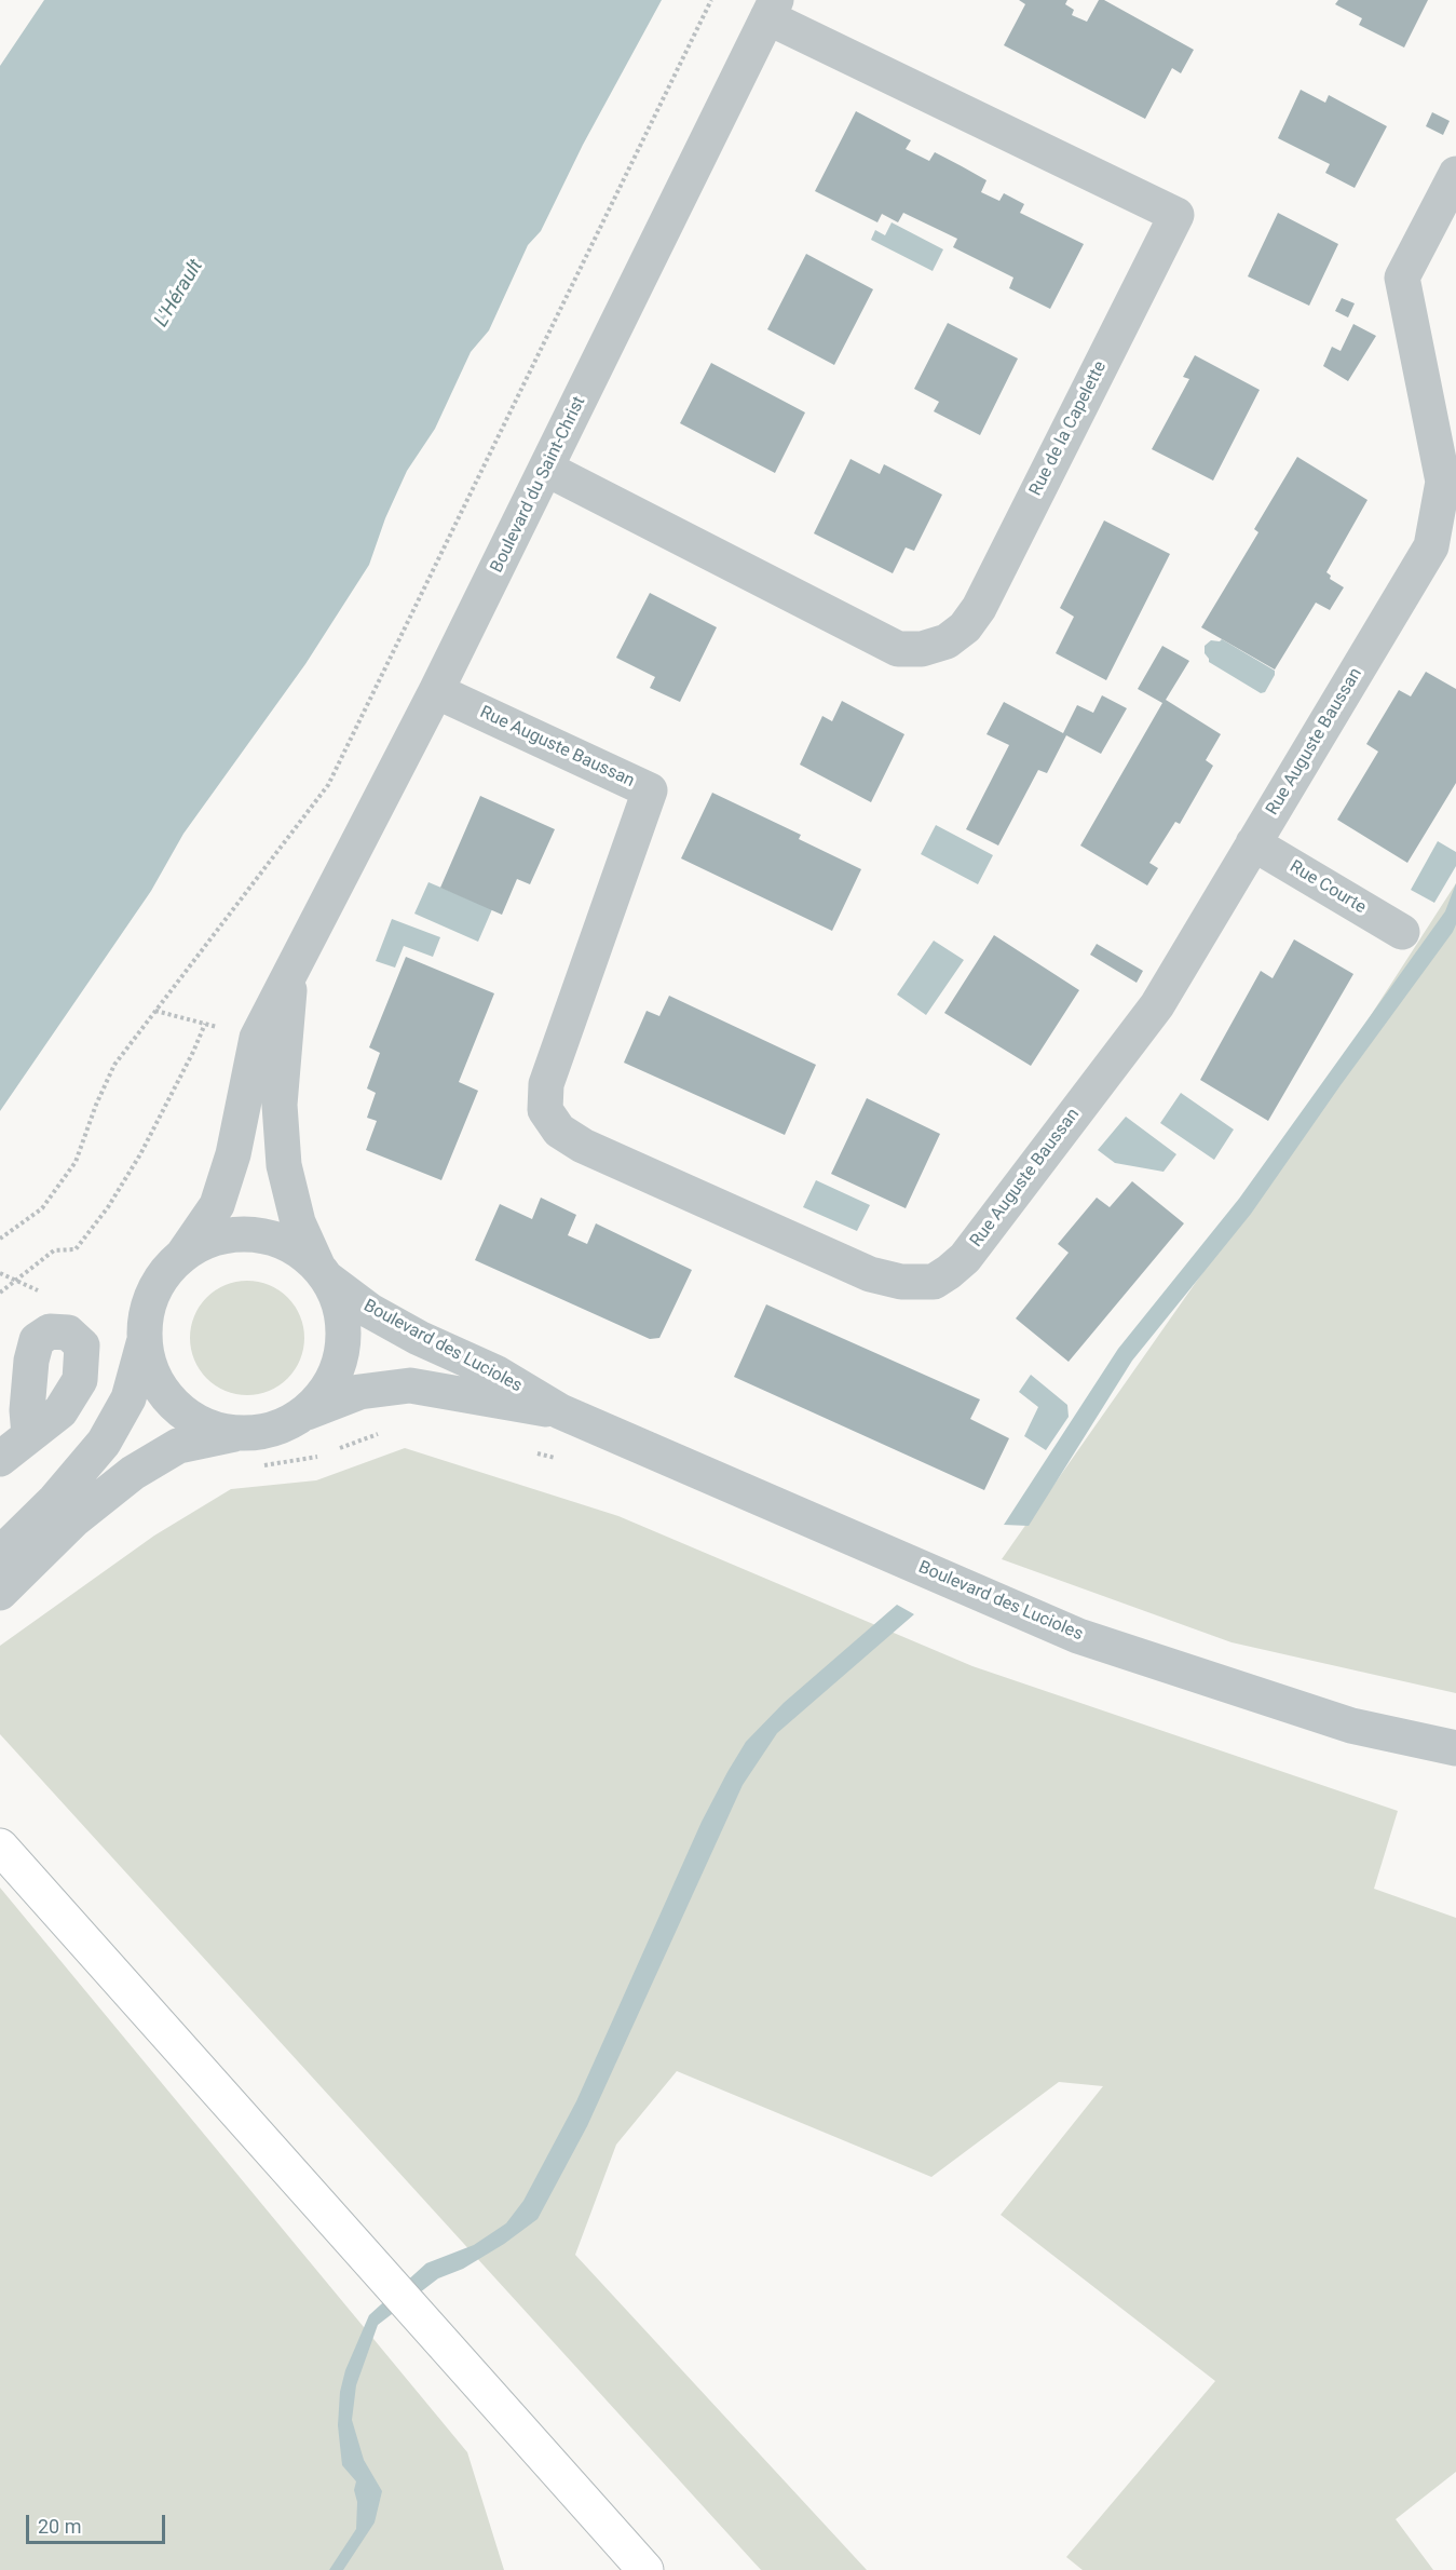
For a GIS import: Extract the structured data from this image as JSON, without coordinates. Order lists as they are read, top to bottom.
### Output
{
  "streets": {
    "street": [
      "Rue de la Capelette",
      "Boulevard du Saint-Christ",
      "Rue Auguste Baussan",
      "Rue Courte",
      "Boulevard des Lucioles"
    ]
  },
  "crossings": [
    ["Rue de la Capelette", "Boulevard du Saint-Christ"],
    ["Boulevard du Saint-Christ", "Rue Auguste Baussan"],
    ["Boulevard du Saint-Christ", "Boulevard des Lucioles"],
    ["Rue Auguste Baussan", "Rue Courte"]
  ],
  "water": ["L'Hérault"],
  "scale_bar": "20 m"
}
